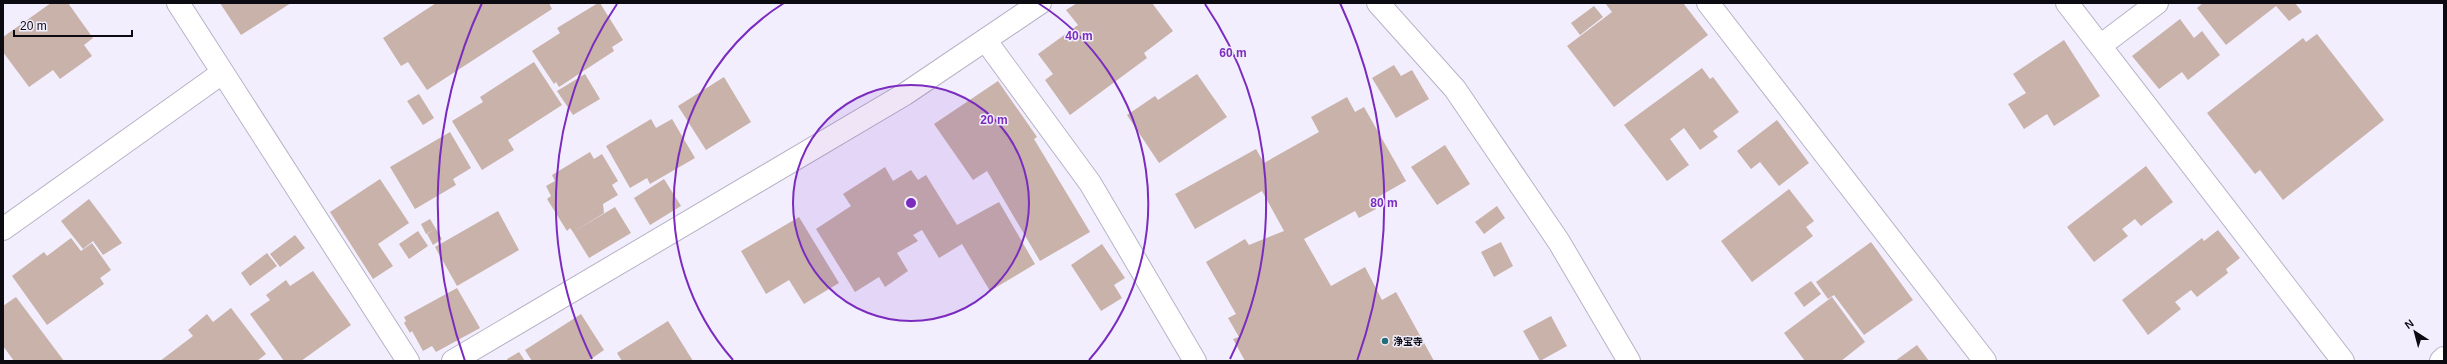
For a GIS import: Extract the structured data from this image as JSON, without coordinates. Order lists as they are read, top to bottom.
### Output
{
  "places": ["浄宝寺"],
  "scale_bar": "20 m",
  "north": "top left",
  "rings": [
    "40 m",
    "60 m",
    "20 m",
    "80 m"
  ]
}
